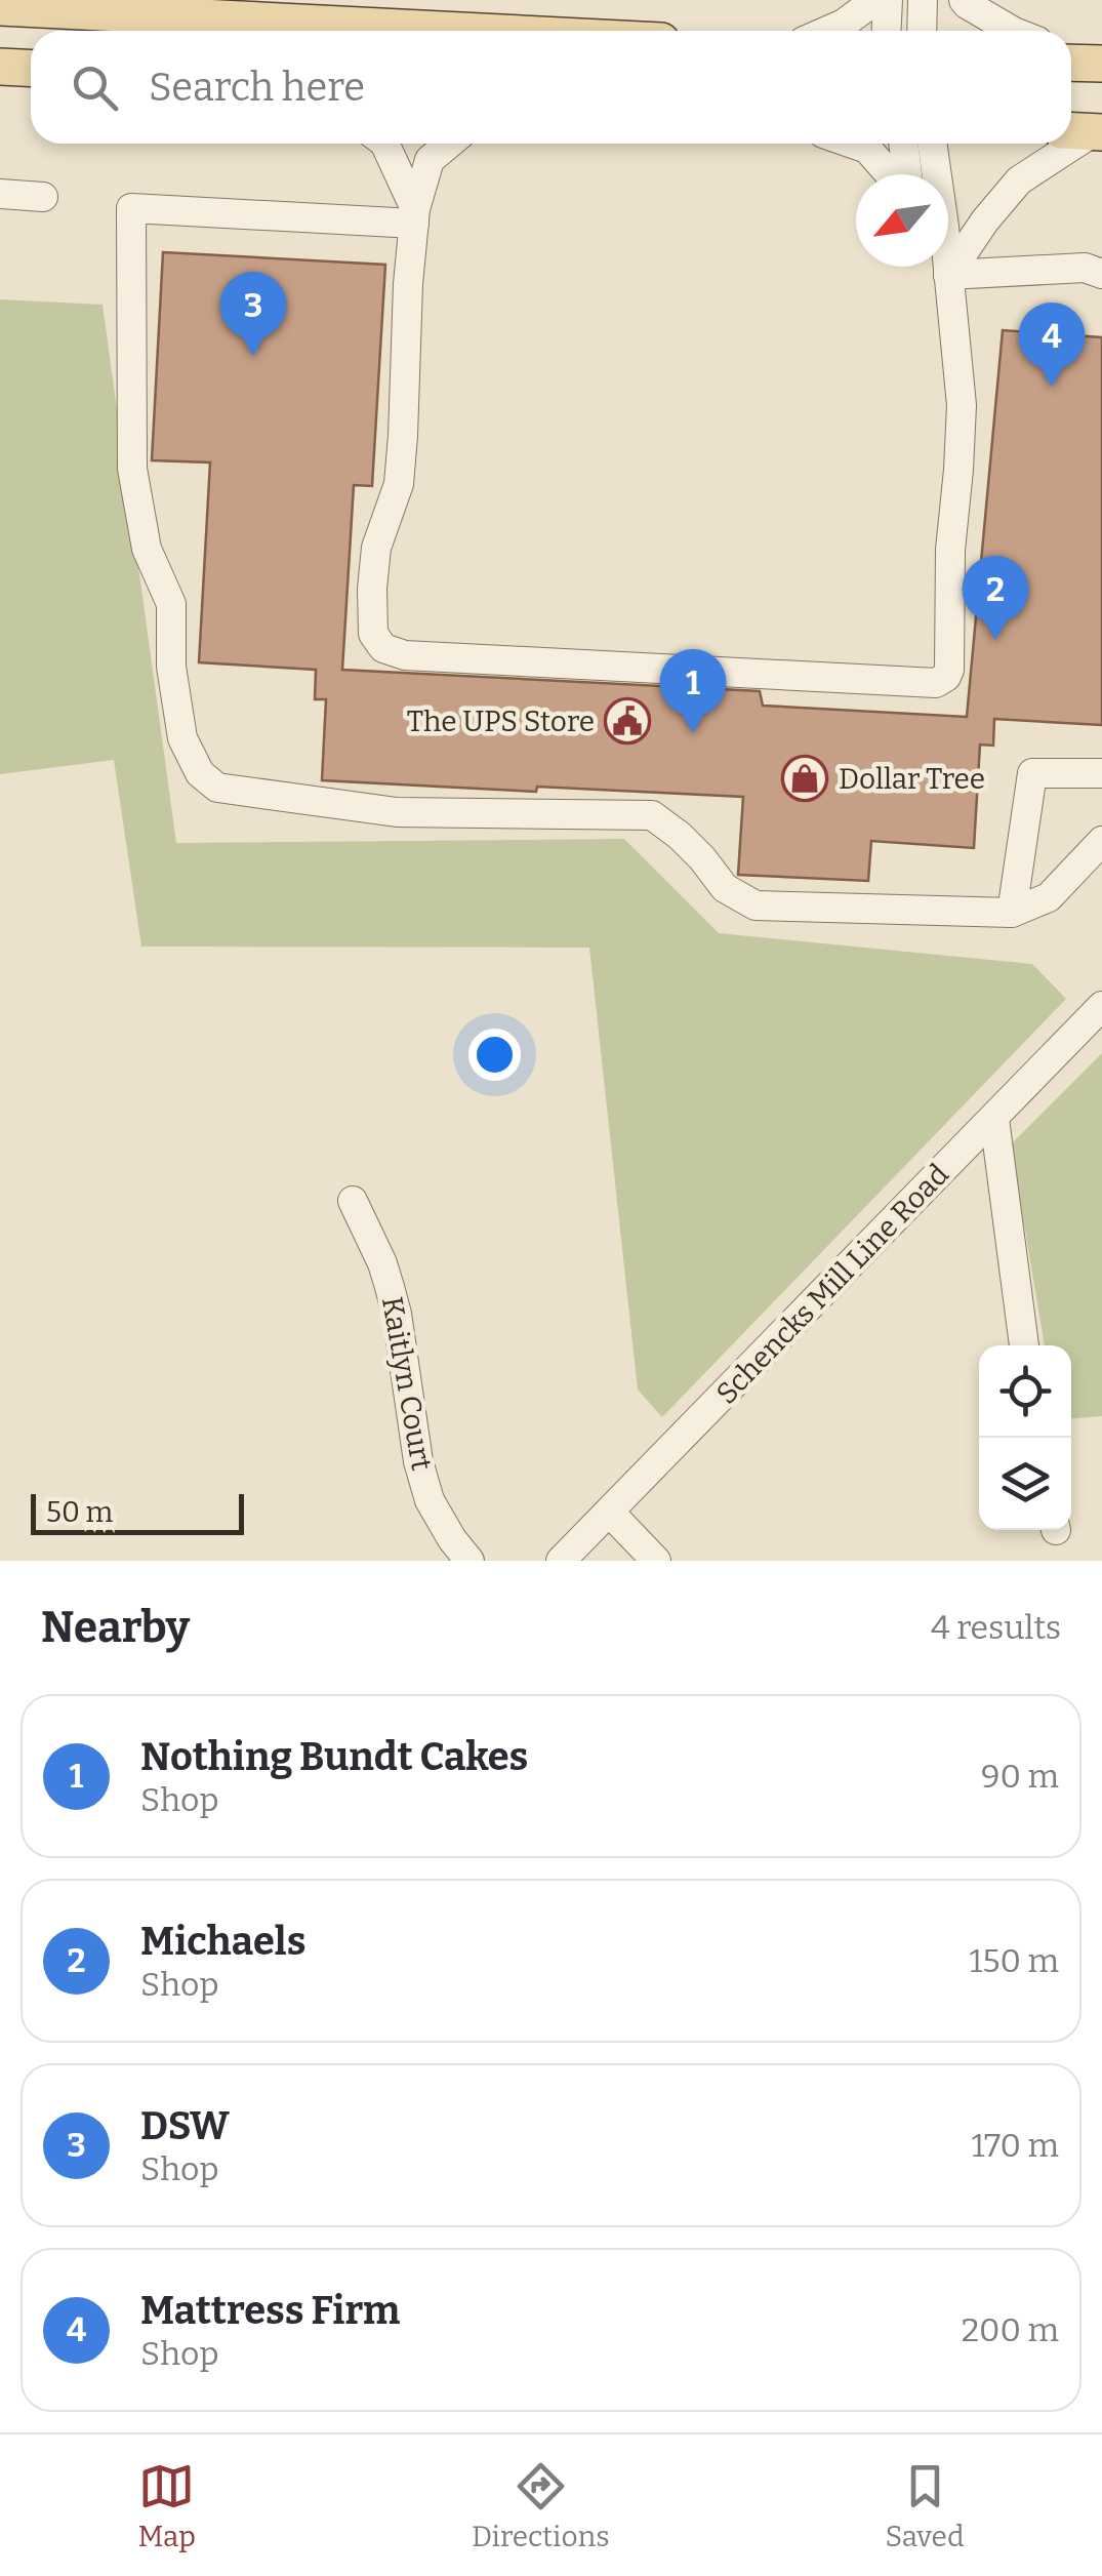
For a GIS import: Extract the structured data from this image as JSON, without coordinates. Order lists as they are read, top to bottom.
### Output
{
  "streets": {
    "street": ["Schencks Mill Line Road", "Kaitlyn Court"]
  },
  "places": {
    "public building": ["The UPS Store"],
    "shop": ["Dollar Tree"]
  },
  "scale_bar": "50 m",
  "north": "bottom left",
  "page": {
    "search": "Search here",
    "pins": [
      "3",
      "4",
      "2",
      "1"
    ],
    "scale": "50 m",
    "heading": ["Nearby", "4 results"],
    "list": [
      {
        "mark": "1",
        "name": "Nothing Bundt Cakes",
        "note": "Shop",
        "value": "90 m"
      },
      {
        "mark": "2",
        "name": "Michaels",
        "note": "Shop",
        "value": "150 m"
      },
      {
        "mark": "3",
        "name": "DSW",
        "note": "Shop",
        "value": "170 m"
      },
      {
        "mark": "4",
        "name": "Mattress Firm",
        "note": "Shop",
        "value": "200 m"
      }
    ],
    "nav": ["Map", "Directions", "Saved"]
  }
}
